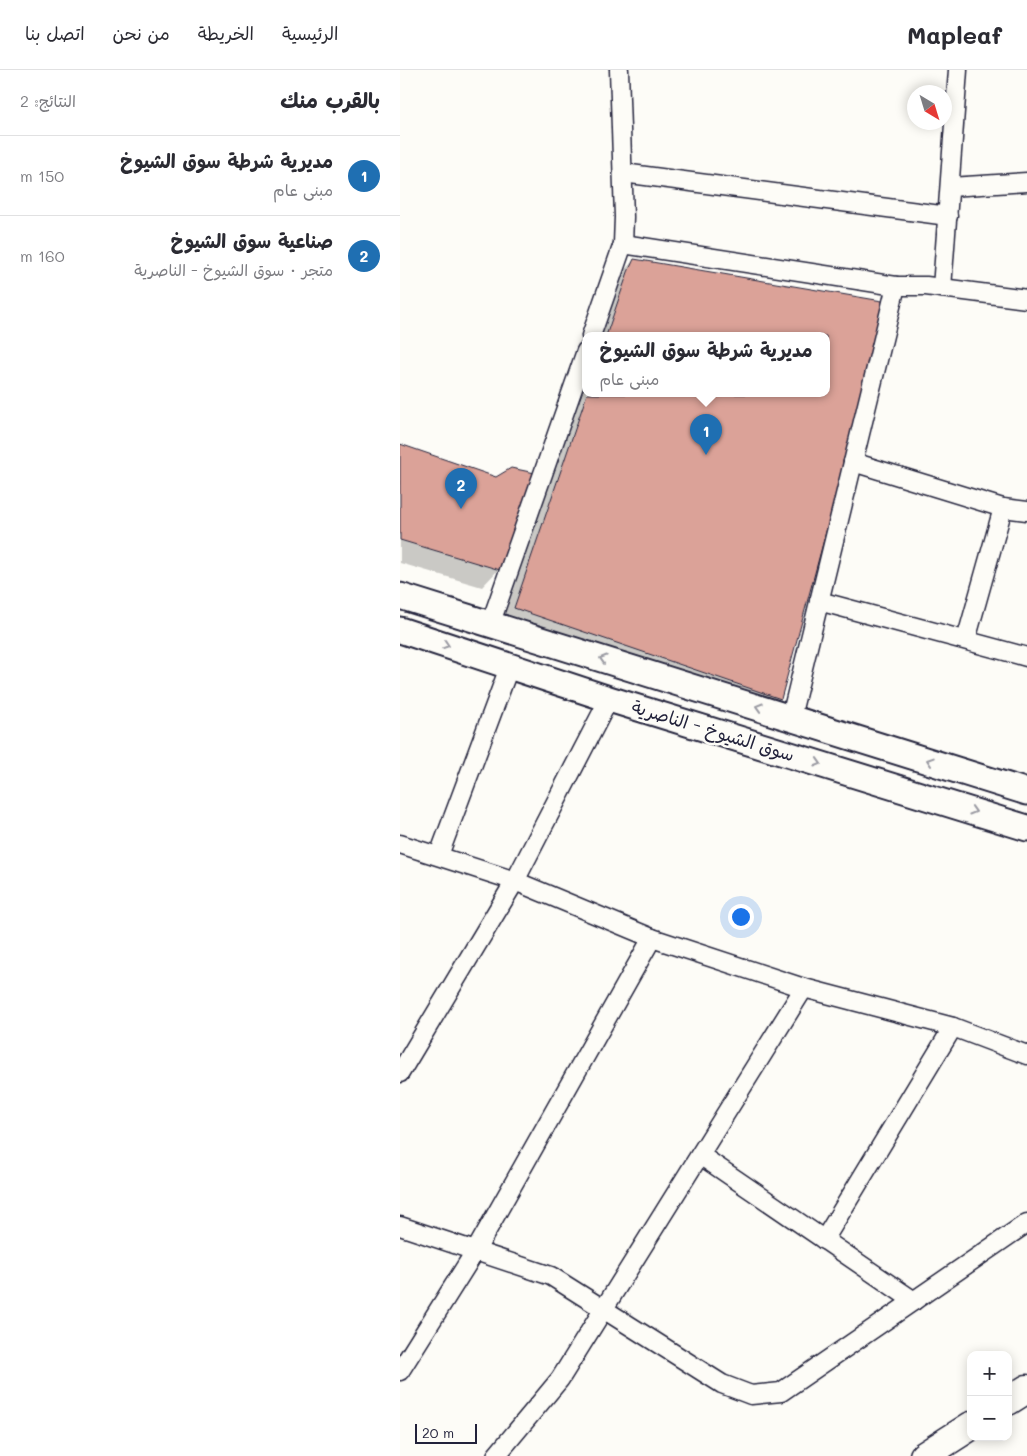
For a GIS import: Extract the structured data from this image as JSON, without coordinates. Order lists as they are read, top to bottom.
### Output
{
  "streets": {
    "main road": ["سوق الشيوخ - الناصرية"]
  },
  "scale_bar": "20 m",
  "north": "bottom right",
  "page": {
    "header": "Mapleaf",
    "nav": [
      "الرئيسية",
      "الخريطة",
      "من نحن",
      "اتصل بنا"
    ],
    "heading": ["بالقرب منك", "النتائج: 2"],
    "list": [
      {
        "mark": "1",
        "name": "مديرية شرطة سوق الشيوخ",
        "note": "مبنى عام",
        "value": "150 m"
      },
      {
        "mark": "2",
        "name": "صناعية سوق الشيوخ",
        "note": "متجر · سوق الشيوخ - الناصرية",
        "value": "160 m"
      }
    ],
    "popup": ["مديرية شرطة سوق الشيوخ", "مبنى عام"],
    "pins": ["1", "2"],
    "map_buttons": ["+", "−"],
    "scale": "20 m"
  }
}
